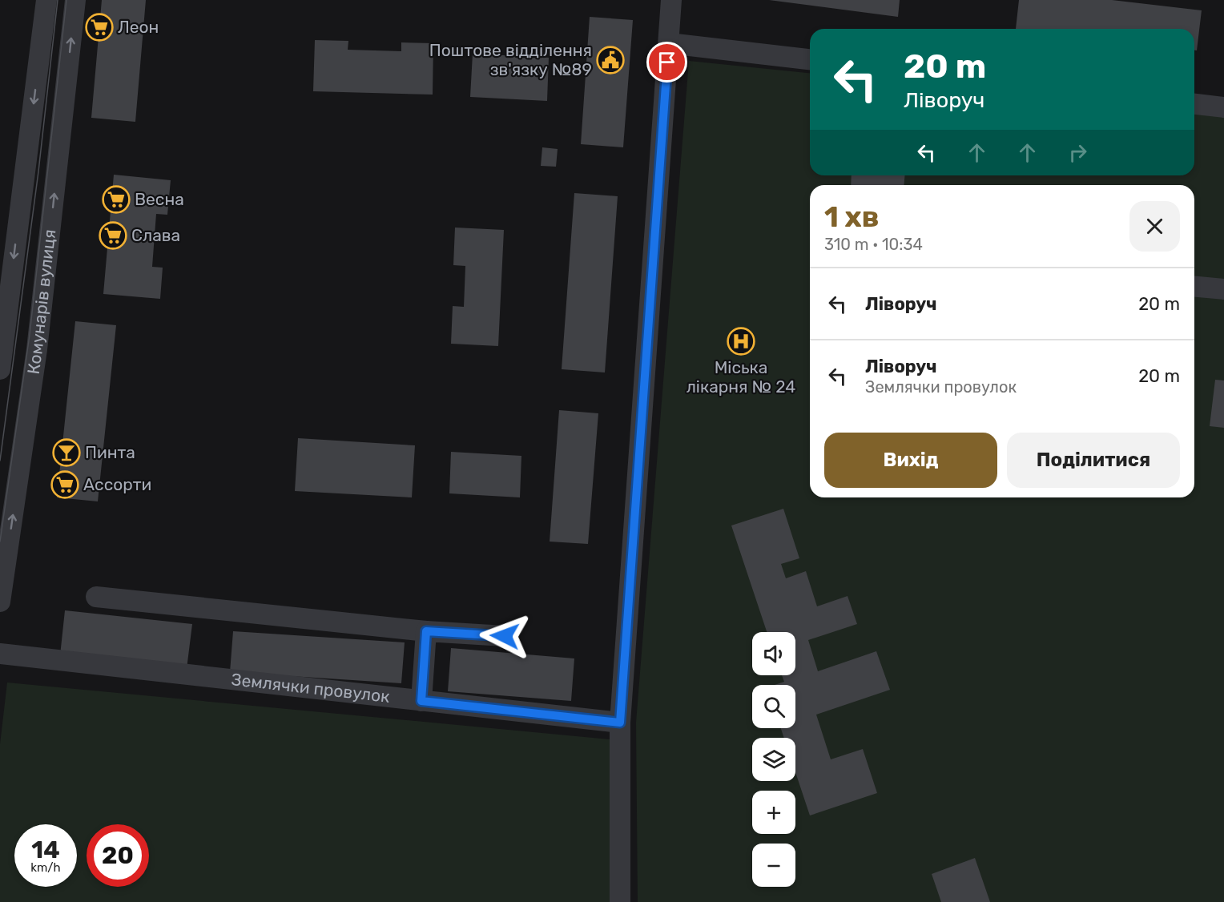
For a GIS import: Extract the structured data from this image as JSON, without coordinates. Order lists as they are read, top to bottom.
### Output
{
  "streets": {
    "street": ["Комунарів вулиця", "Землячки провулок"]
  },
  "places": {
    "supermarket": [
      "Леон",
      "Весна",
      "Слава",
      "Ассорти"
    ],
    "public building": ["Поштове відділення зв'язку №89"],
    "hospital": ["Міська лікарня № 24"],
    "bar": ["Пинта"]
  },
  "page": {
    "turn": ["20 m", "Ліворуч"],
    "heading": ["1 хв", "310 m · 10:34"],
    "list": [
      {
        "name": "Ліворуч",
        "value": "20 m"
      },
      {
        "name": "Ліворуч",
        "note": "Землячки провулок",
        "value": "20 m"
      }
    ],
    "buttons": ["Вихід", "Поділитися"],
    "map_buttons": ["+", "−"],
    "speed": "14 km/h",
    "limit": "20"
  }
}
